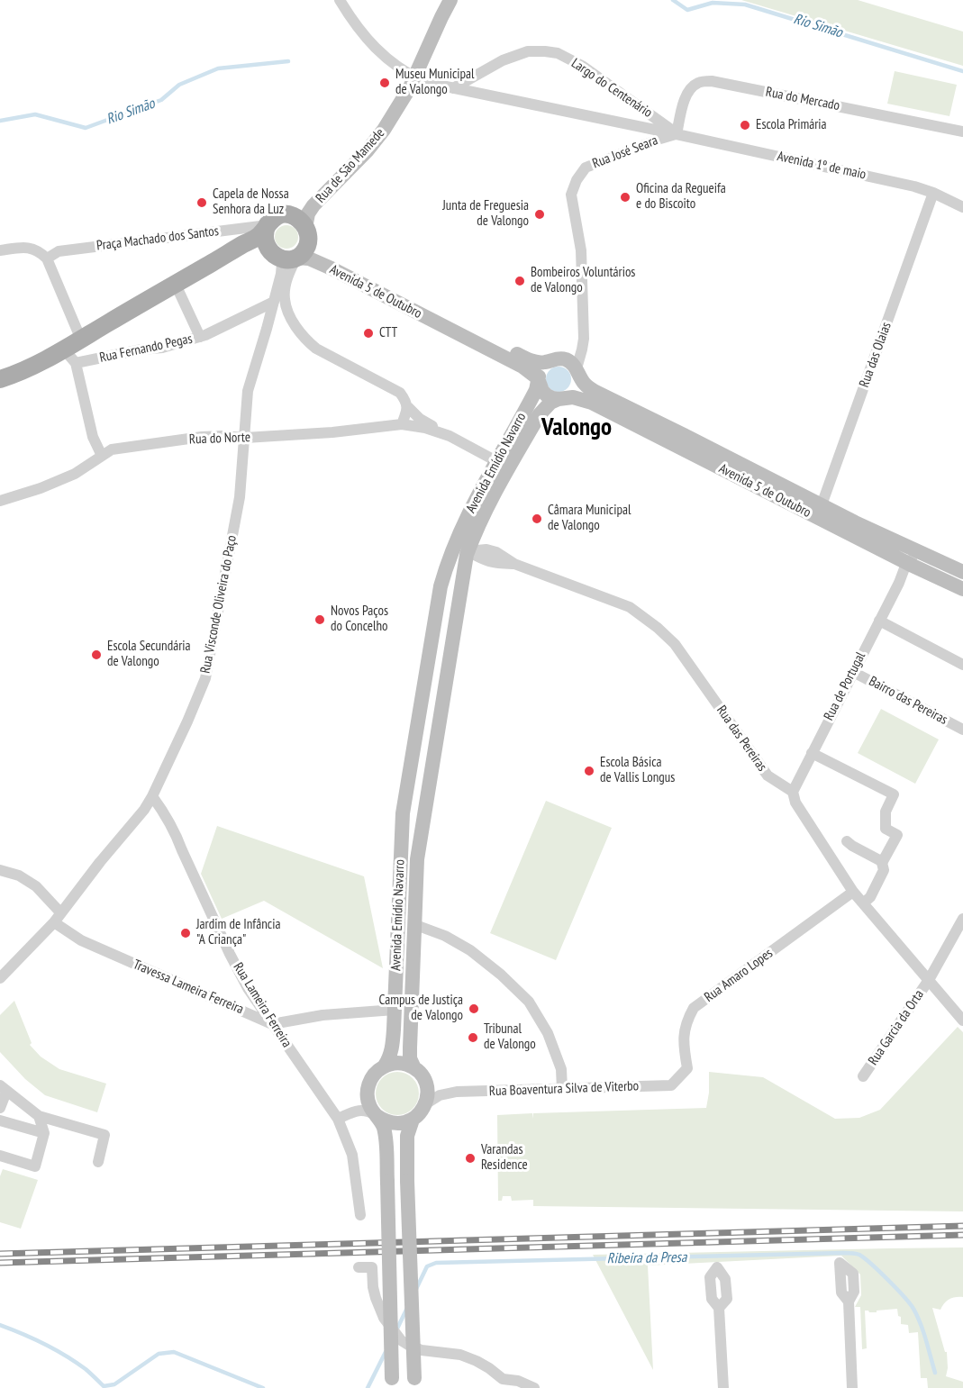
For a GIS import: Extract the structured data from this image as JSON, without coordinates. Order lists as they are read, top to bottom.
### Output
{
  "streets": {
    "main road": [
      "Rua de São Mamede",
      "Praça Machado dos Santos",
      "Avenida 5 de Outubro",
      "Avenida Emídio Navarro"
    ],
    "street": [
      "Largo do Centenário",
      "Rua do Mercado",
      "Rua José Seara",
      "Avenida 1º de maio",
      "Rua Fernando Pegas",
      "Rua das Olaias",
      "Rua do Norte",
      "Rua Visconde Oliveira do Paço",
      "Rua de Portugal",
      "Bairro das Pereiras",
      "Rua das Pereiras",
      "Rua Amaro Lopes",
      "Travessa Lameira Ferreira",
      "Rua Lameira Ferreira",
      "Rua Garcia da Orta",
      "Rua Boaventura Silva de Viterbo"
    ]
  },
  "crossings": [
    ["Largo do Centenário", "Rua do Mercado"],
    ["Largo do Centenário", "Rua José Seara"],
    ["Largo do Centenário", "Rua de São Mamede"],
    ["Largo do Centenário", "Avenida 1º de maio"],
    ["Rua do Mercado", "Rua José Seara"],
    ["Rua do Mercado", "Avenida 1º de maio"],
    ["Rua José Seara", "Avenida 1º de maio"],
    ["Rua José Seara", "Avenida 5 de Outubro"],
    ["Rua José Seara", "Avenida Emídio Navarro"],
    ["Rua de São Mamede", "Praça Machado dos Santos"],
    ["Rua de São Mamede", "Avenida 5 de Outubro"],
    ["Rua de São Mamede", "Rua Visconde Oliveira do Paço"],
    ["Avenida 1º de maio", "Rua das Olaias"],
    ["Praça Machado dos Santos", "Avenida 5 de Outubro"],
    ["Praça Machado dos Santos", "Rua Visconde Oliveira do Paço"],
    ["Avenida 5 de Outubro", "Rua das Olaias"],
    ["Avenida 5 de Outubro", "Avenida Emídio Navarro"],
    ["Avenida 5 de Outubro", "Rua Visconde Oliveira do Paço"],
    ["Avenida 5 de Outubro", "Rua de Portugal"],
    ["Rua Fernando Pegas", "Rua Visconde Oliveira do Paço"],
    ["Rua do Norte", "Avenida Emídio Navarro"],
    ["Rua do Norte", "Rua Visconde Oliveira do Paço"],
    ["Avenida Emídio Navarro", "Rua das Pereiras"],
    ["Avenida Emídio Navarro", "Rua Boaventura Silva de Viterbo"],
    ["Rua Visconde Oliveira do Paço", "Travessa Lameira Ferreira"],
    ["Rua Visconde Oliveira do Paço", "Rua Lameira Ferreira"],
    ["Rua de Portugal", "Bairro das Pereiras"],
    ["Rua de Portugal", "Rua das Pereiras"],
    ["Rua Amaro Lopes", "Rua Boaventura Silva de Viterbo"],
    ["Travessa Lameira Ferreira", "Rua Lameira Ferreira"]
  ],
  "districts": ["Valongo"],
  "water": ["Rio Simão", "Ribeira da Presa"],
  "places": [
    "Museu Municipal de Valongo",
    "Escola Primária",
    "Oficina da Regueifa e do Biscoito",
    "Capela de Nossa Senhora da Luz",
    "Junta de Freguesia de Valongo",
    "Bombeiros Voluntários de Valongo",
    "CTT",
    "Câmara Municipal de Valongo",
    "Novos Paços do Concelho",
    "Escola Secundária de Valongo",
    "Escola Básica de Vallis Longus",
    "Jardim de Infância \"A Criança\"",
    "Campus de Justiça de Valongo",
    "Tribunal de Valongo",
    "Varandas Residence"
  ]
}
